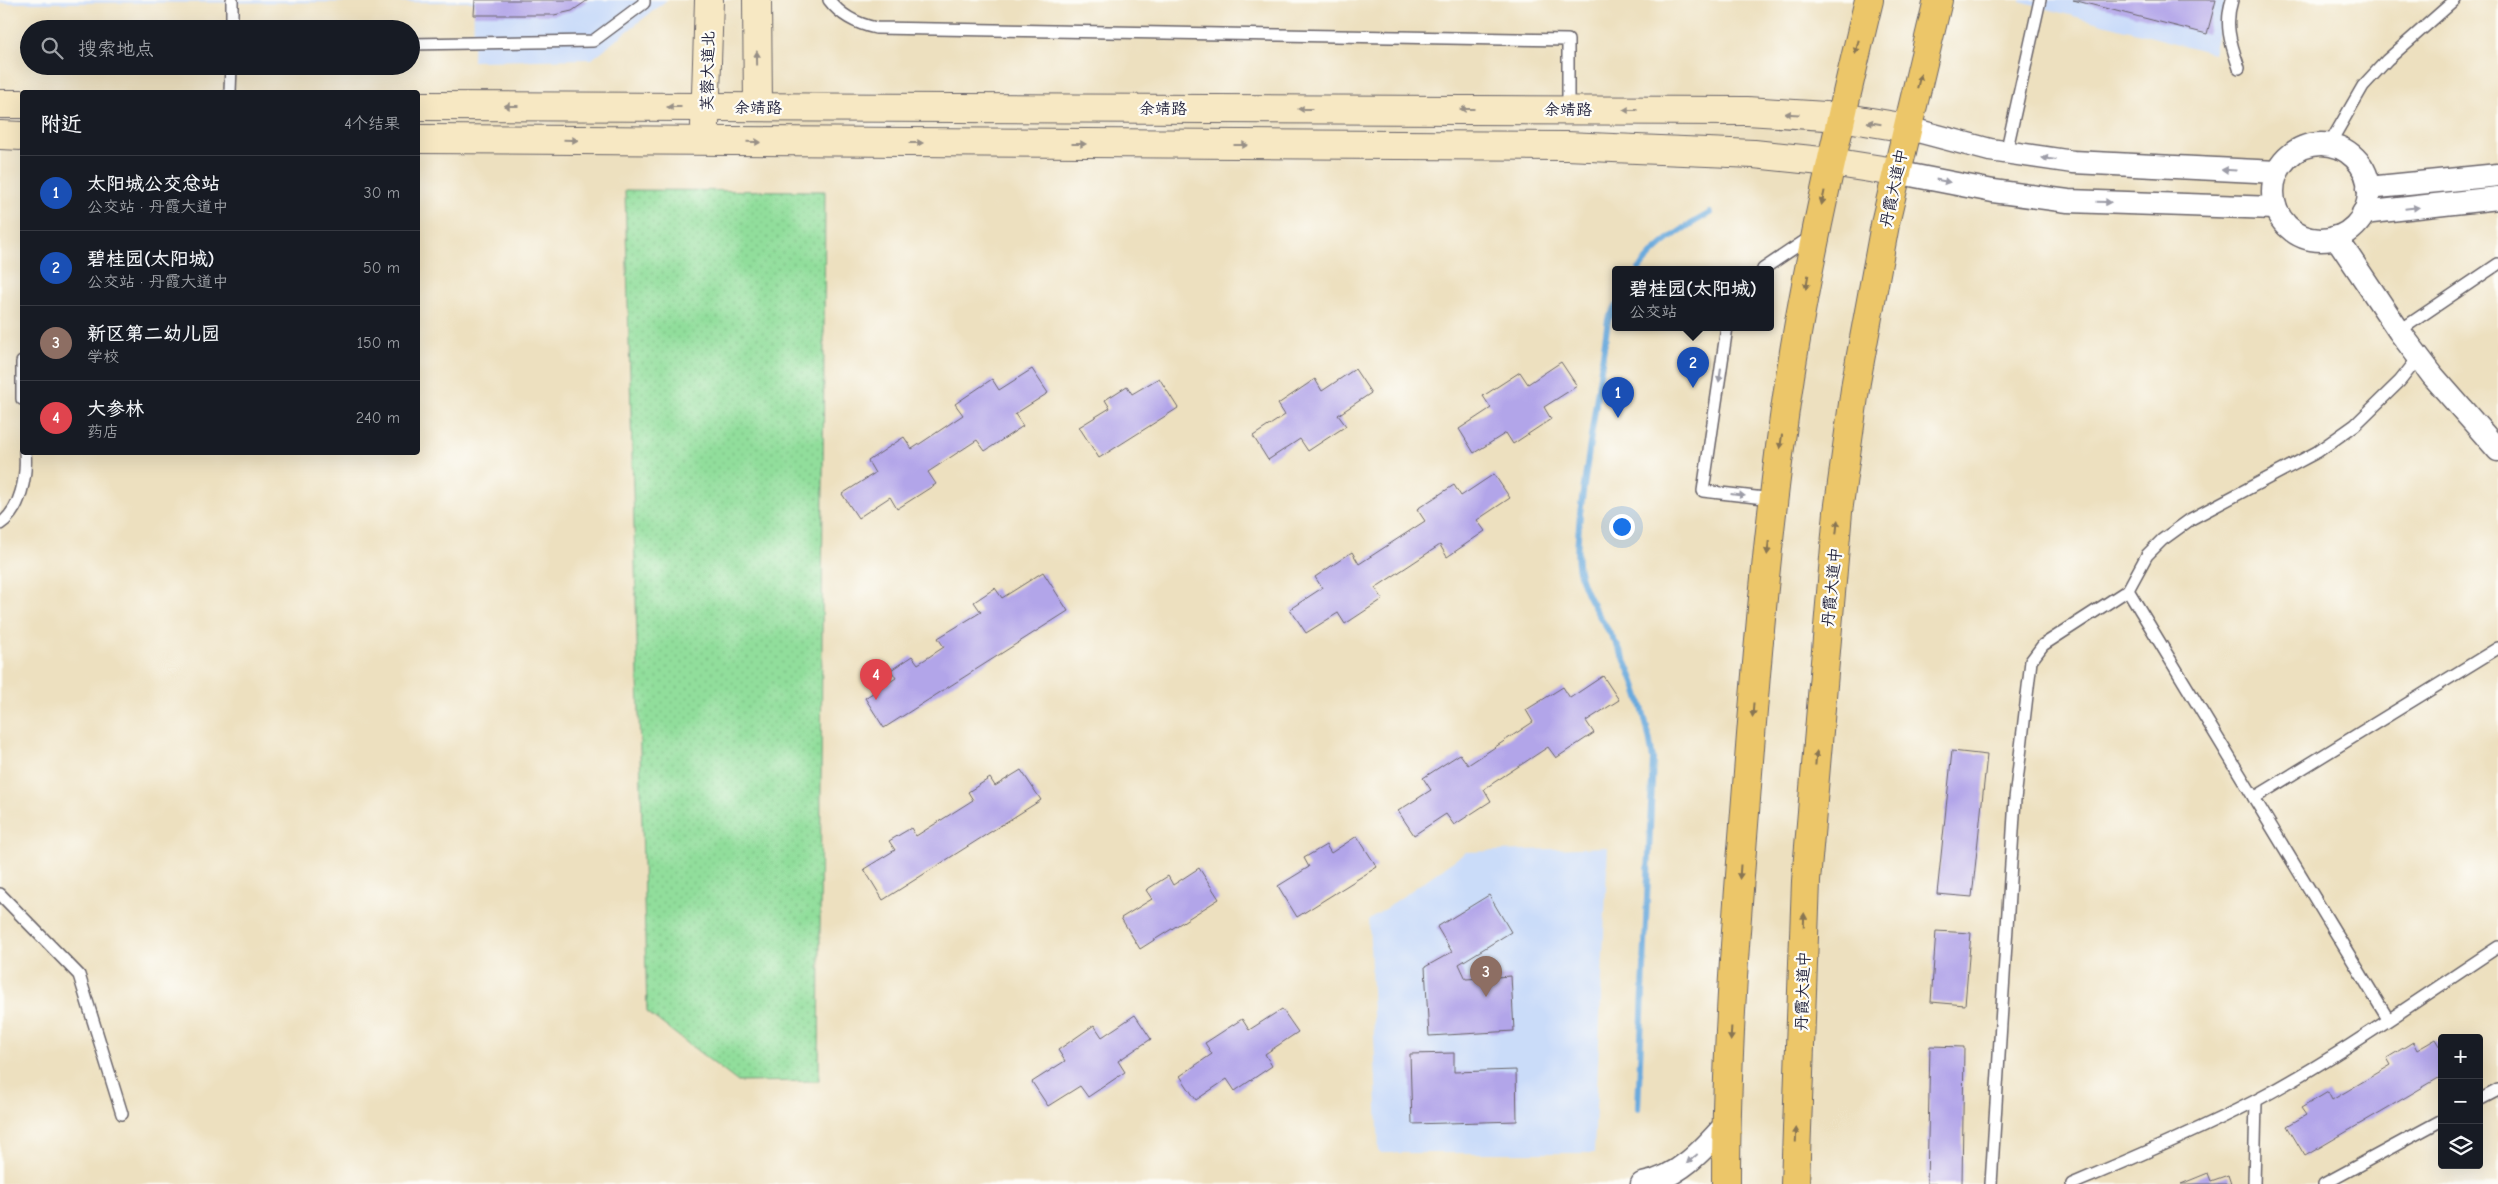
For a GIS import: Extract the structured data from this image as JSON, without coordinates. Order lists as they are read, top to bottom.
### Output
{
  "streets": {
    "main road": ["芙蓉大道北", "余靖路", "丹霞大道中"]
  },
  "crossings": [
    ["芙蓉大道北", "余靖路"],
    ["余靖路", "丹霞大道中"]
  ],
  "page": {
    "search": "搜索地点",
    "heading": ["附近", "4个结果"],
    "list": [
      {
        "mark": "1",
        "name": "太阳城公交总站",
        "note": "公交站 · 丹霞大道中",
        "value": "30 m"
      },
      {
        "mark": "2",
        "name": "碧桂园(太阳城)",
        "note": "公交站 · 丹霞大道中",
        "value": "50 m"
      },
      {
        "mark": "3",
        "name": "新区第二幼儿园",
        "note": "学校",
        "value": "150 m"
      },
      {
        "mark": "4",
        "name": "大参林",
        "note": "药店",
        "value": "240 m"
      }
    ],
    "popup": ["碧桂园(太阳城)", "公交站"],
    "pins": [
      "2",
      "1",
      "4",
      "3"
    ],
    "map_buttons": ["+", "−"]
  }
}
